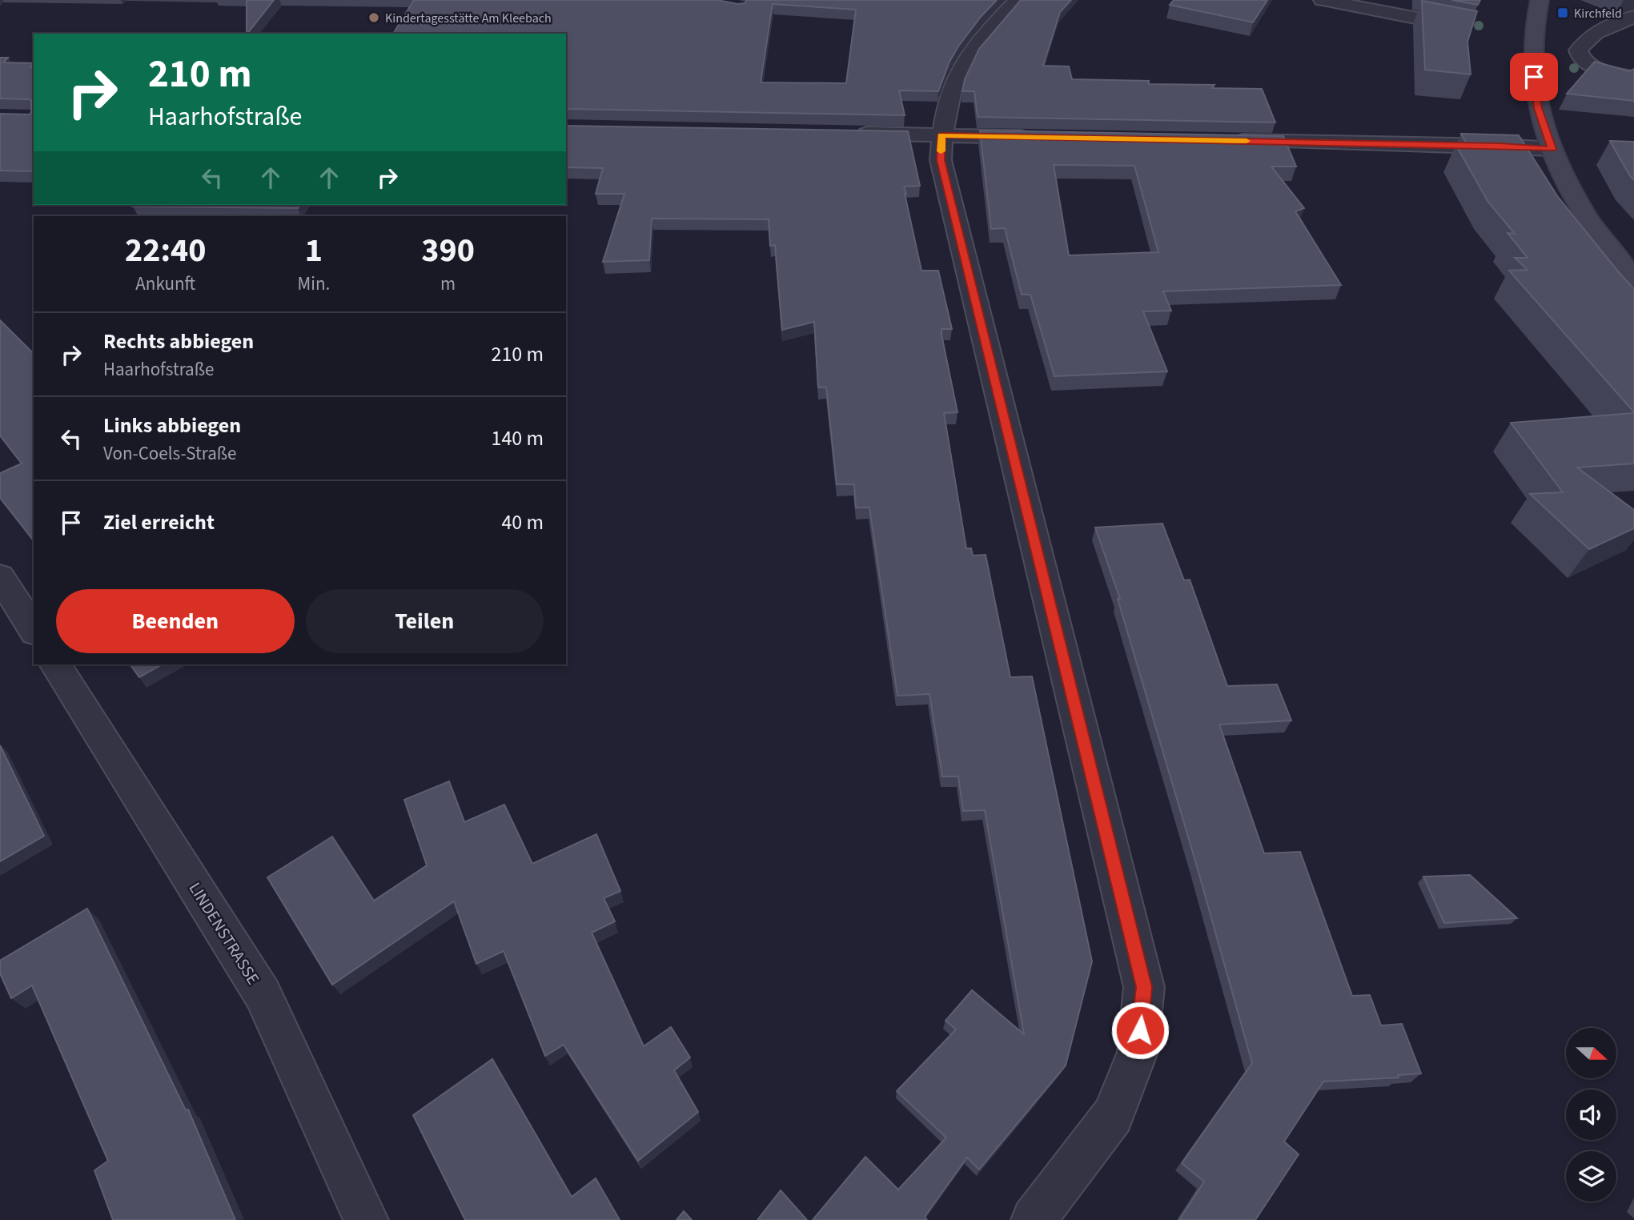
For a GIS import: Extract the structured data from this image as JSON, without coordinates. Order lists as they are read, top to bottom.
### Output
{
  "streets": {
    "street": ["LINDENSTRASSE"]
  },
  "places": {
    "transit": ["Kirchfeld"],
    "other": ["Kindertagesstätte Am Kleebach"]
  },
  "north": "right",
  "page": {
    "turn": ["210 m", "Haarhofstraße"],
    "eta": [
      "22:40",
      "Ankunft",
      "1",
      "Min.",
      "390",
      "m"
    ],
    "list": [
      {
        "name": "Rechts abbiegen",
        "note": "Haarhofstraße",
        "value": "210 m"
      },
      {
        "name": "Links abbiegen",
        "note": "Von-Coels-Straße",
        "value": "140 m"
      },
      {
        "name": "Ziel erreicht",
        "value": "40 m"
      }
    ],
    "buttons": ["Beenden", "Teilen"]
  }
}
